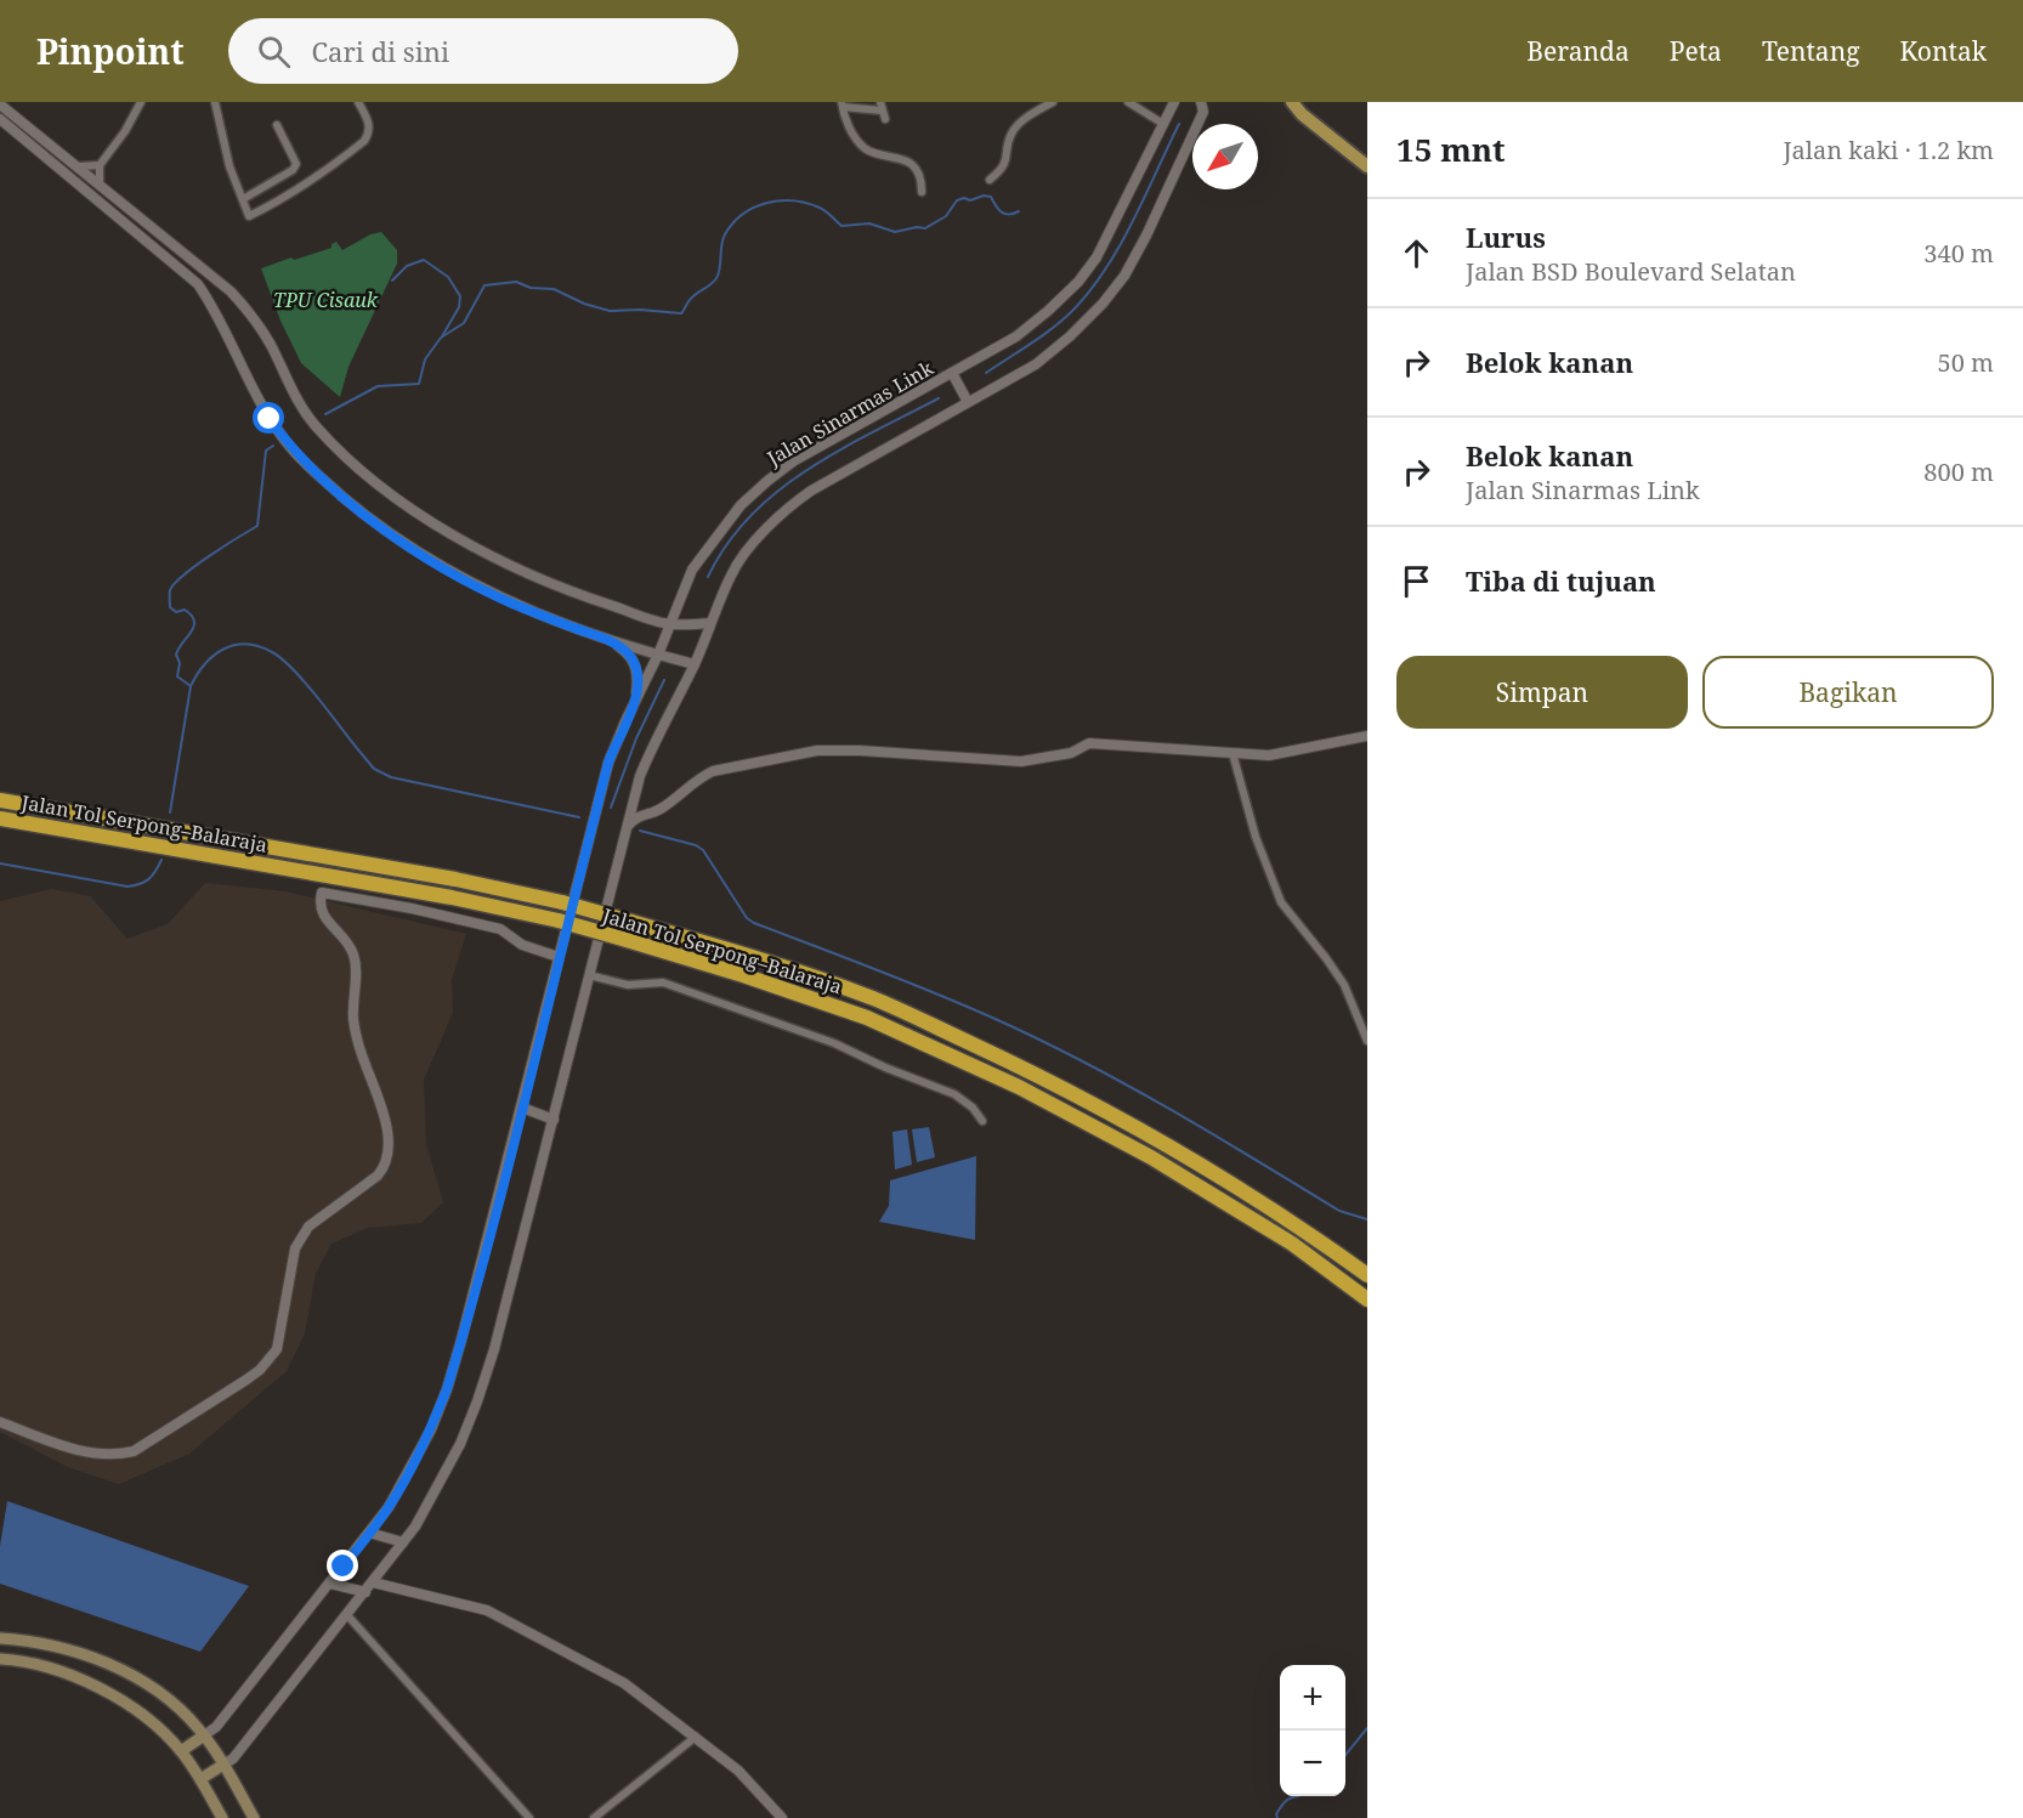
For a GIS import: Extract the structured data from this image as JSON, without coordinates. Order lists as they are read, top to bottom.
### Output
{
  "streets": {
    "highway": ["Jalan Tol Serpong–Balaraja"],
    "street": ["Jalan Sinarmas Link"]
  },
  "parks": ["TPU Cisauk"],
  "north": "bottom left",
  "page": {
    "header": "Pinpoint",
    "search": "Cari di sini",
    "nav": [
      "Beranda",
      "Peta",
      "Tentang",
      "Kontak"
    ],
    "heading": ["15 mnt", "Jalan kaki · 1.2 km"],
    "list": [
      ["Lurus", "Jalan BSD Boulevard Selatan", "340 m"],
      ["Belok kanan", "50 m"],
      ["Belok kanan", "Jalan Sinarmas Link", "800 m"],
      "Tiba di tujuan"
    ],
    "buttons": ["Simpan", "Bagikan"],
    "map_buttons": ["+", "−"]
  }
}
